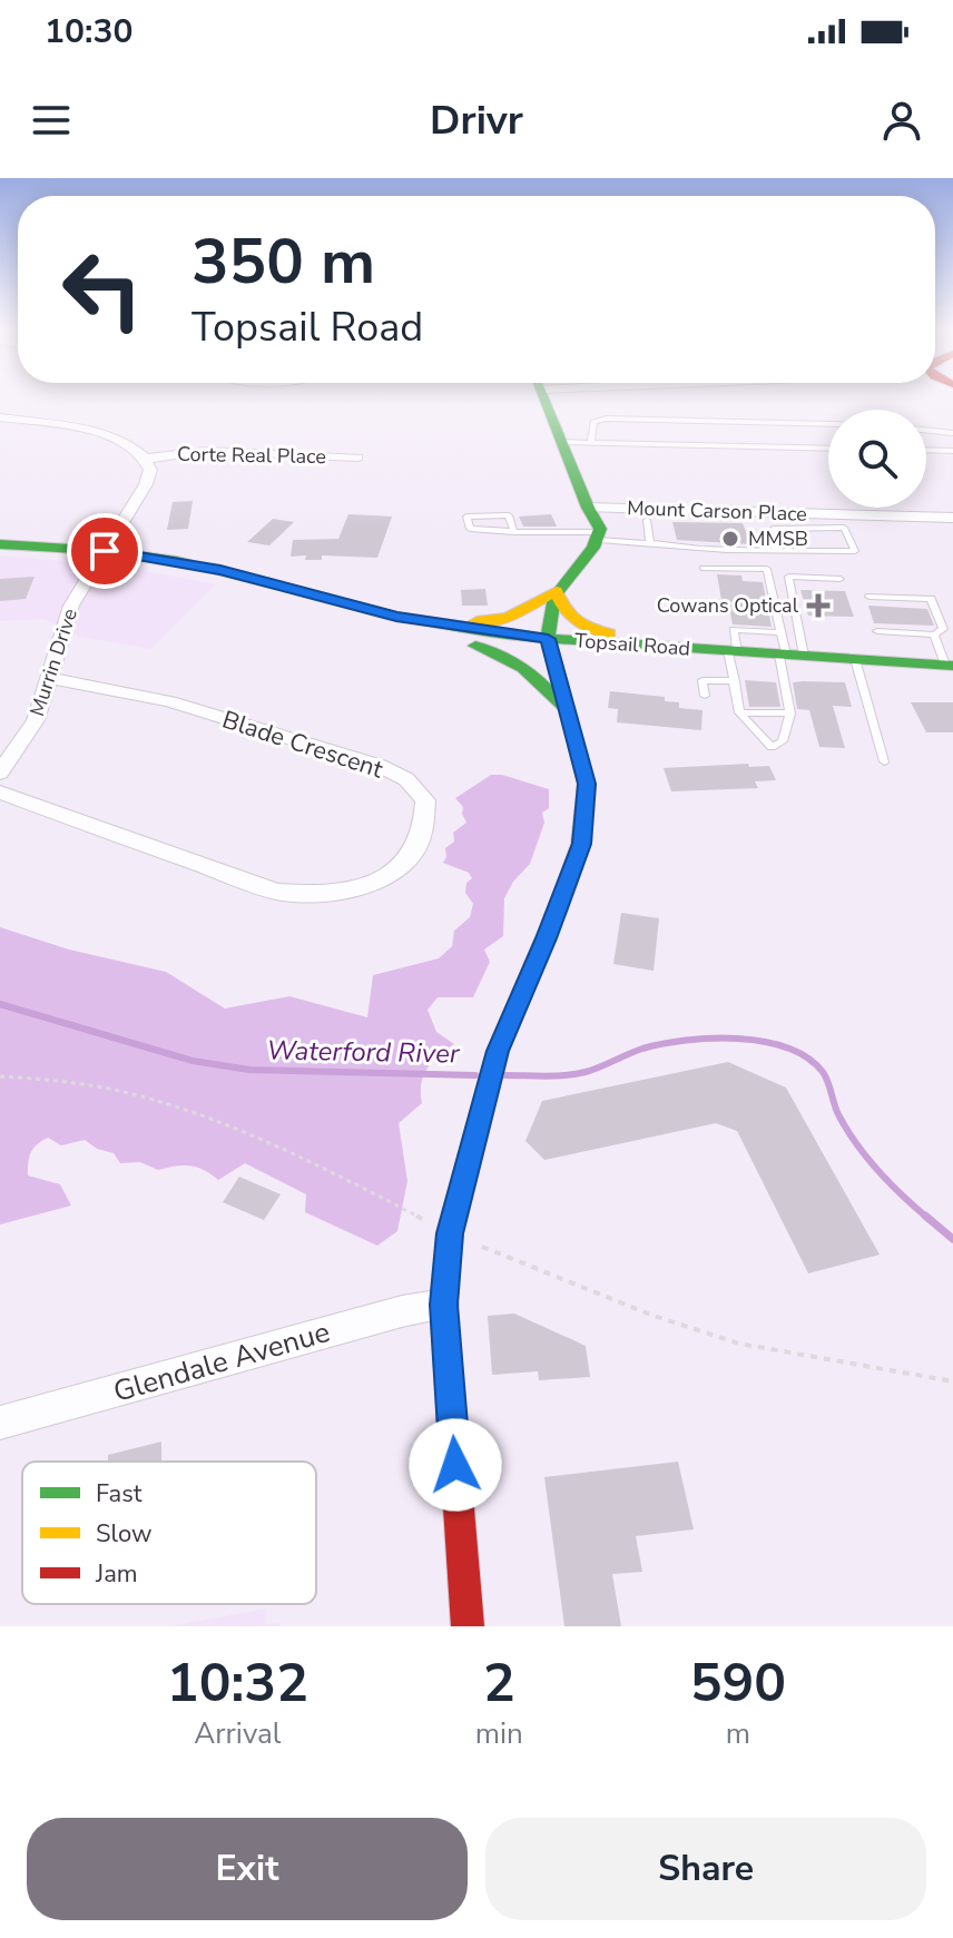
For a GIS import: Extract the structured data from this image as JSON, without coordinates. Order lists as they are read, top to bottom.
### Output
{
  "streets": {
    "main road": ["Topsail Road"],
    "street": [
      "Corte Real Place",
      "Mount Carson Place",
      "Murrin Drive",
      "Blade Crescent",
      "Glendale Avenue"
    ]
  },
  "crossings": [
    ["Corte Real Place", "Murrin Drive"],
    ["Topsail Road", "Murrin Drive"],
    ["Murrin Drive", "Blade Crescent"]
  ],
  "water": ["Waterford River"],
  "places": {
    "other": ["MMSB"],
    "health": ["Cowans Optical"]
  },
  "legend": ["Fast", "Slow", "Jam"],
  "page": {
    "status": "10:30",
    "header": "Drivr",
    "turn": ["350 m", "Topsail Road"],
    "eta": [
      "10:32",
      "Arrival",
      "2",
      "min",
      "590",
      "m"
    ],
    "buttons": ["Exit", "Share"]
  }
}
